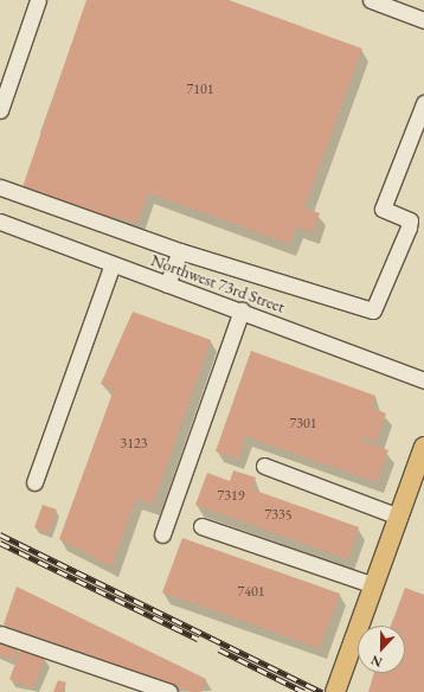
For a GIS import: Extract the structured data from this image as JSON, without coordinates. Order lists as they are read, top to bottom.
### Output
{
  "streets": {
    "street": ["Northwest 73rd Street"]
  },
  "house_numbers": [
    "7101",
    "7301",
    "3123",
    "7319",
    "7335",
    "7401"
  ],
  "north": "bottom"
}
